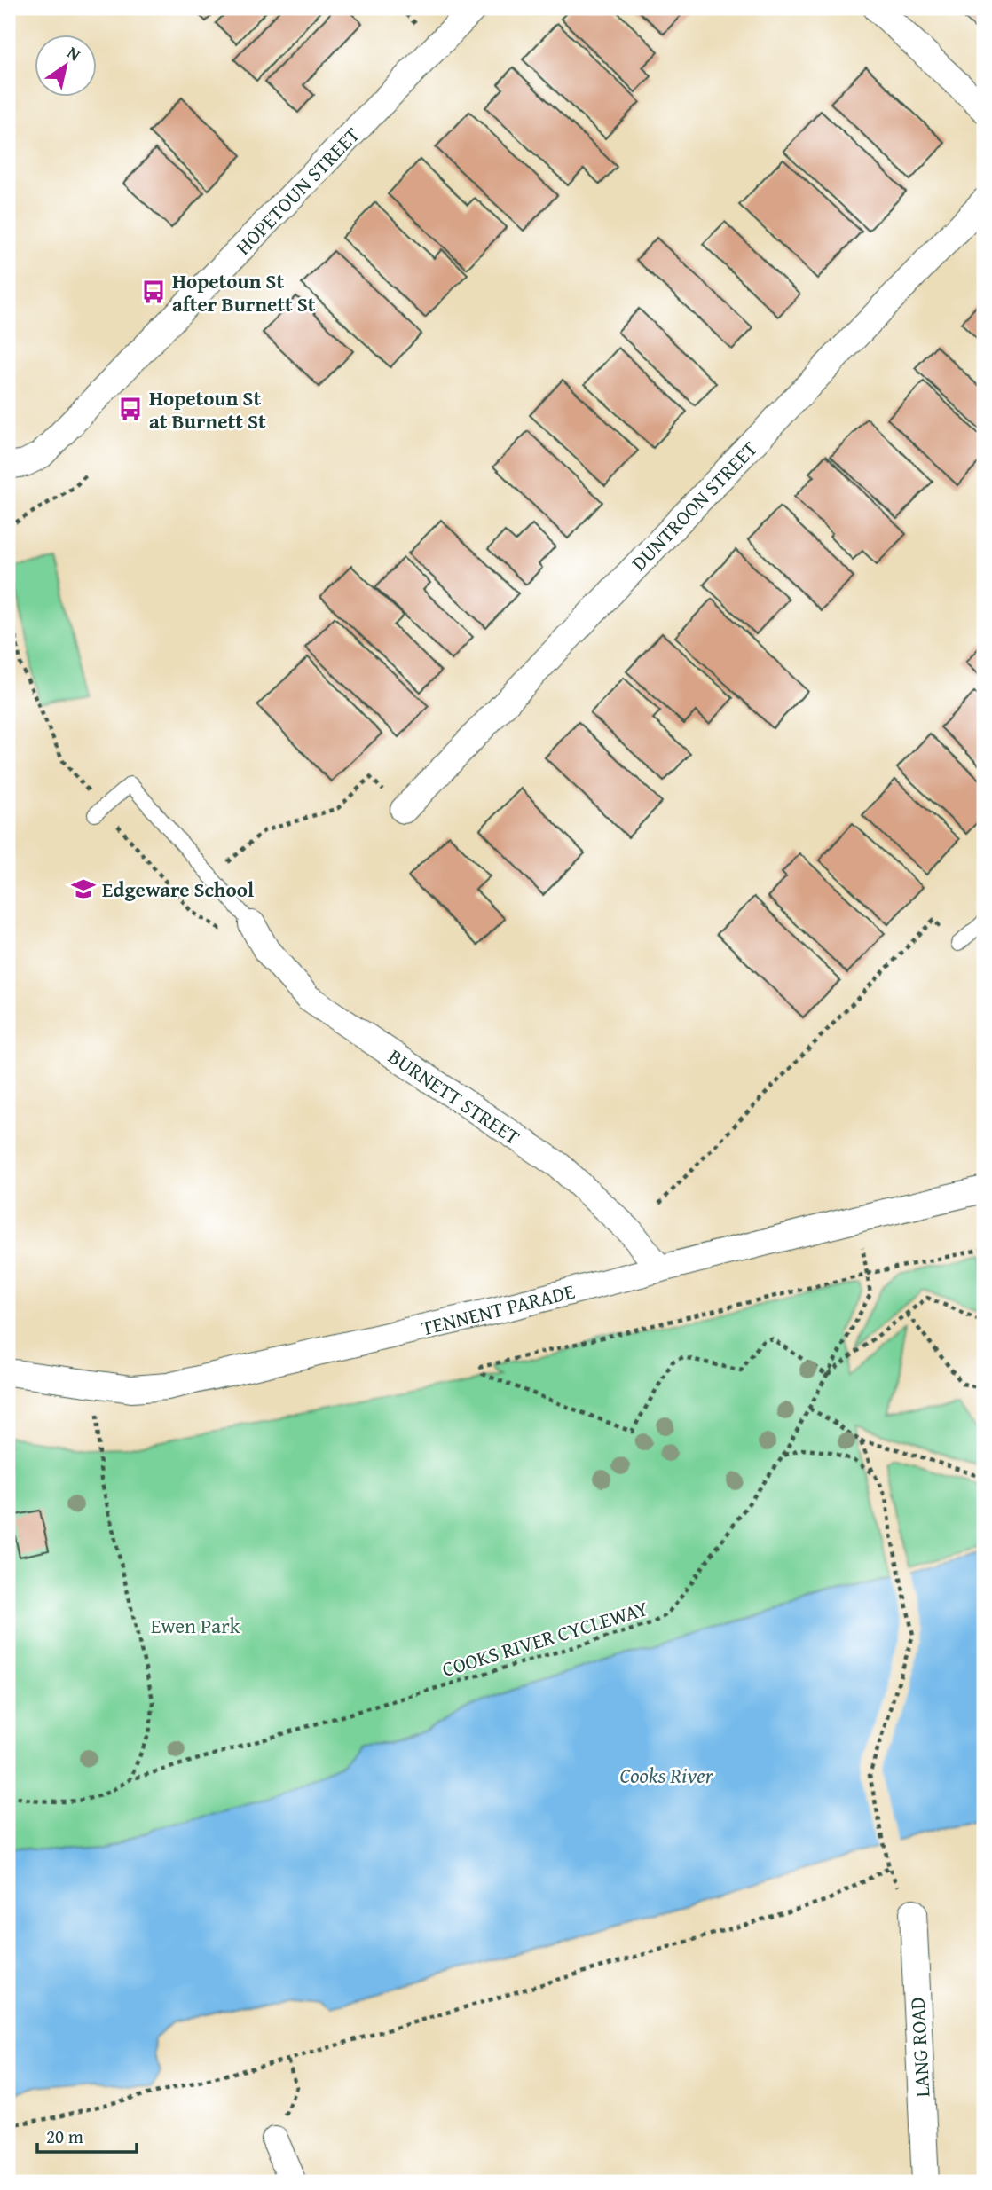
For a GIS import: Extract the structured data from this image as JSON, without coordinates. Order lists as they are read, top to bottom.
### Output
{
  "streets": {
    "street": [
      "HOPETOUN STREET",
      "DUNTROON STREET",
      "BURNETT STREET",
      "TENNENT PARADE",
      "LANG ROAD"
    ],
    "path": ["COOKS RIVER CYCLEWAY"]
  },
  "crossings": [
    ["BURNETT STREET", "TENNENT PARADE"],
    ["TENNENT PARADE", "COOKS RIVER CYCLEWAY"]
  ],
  "water": ["Cooks River"],
  "parks": ["Ewen Park"],
  "places": {
    "bus stop": ["Hopetoun St after Burnett St", "Hopetoun St at Burnett St"],
    "school or university": ["Edgeware School"]
  },
  "scale_bar": "20 m",
  "north": "top right"
}
